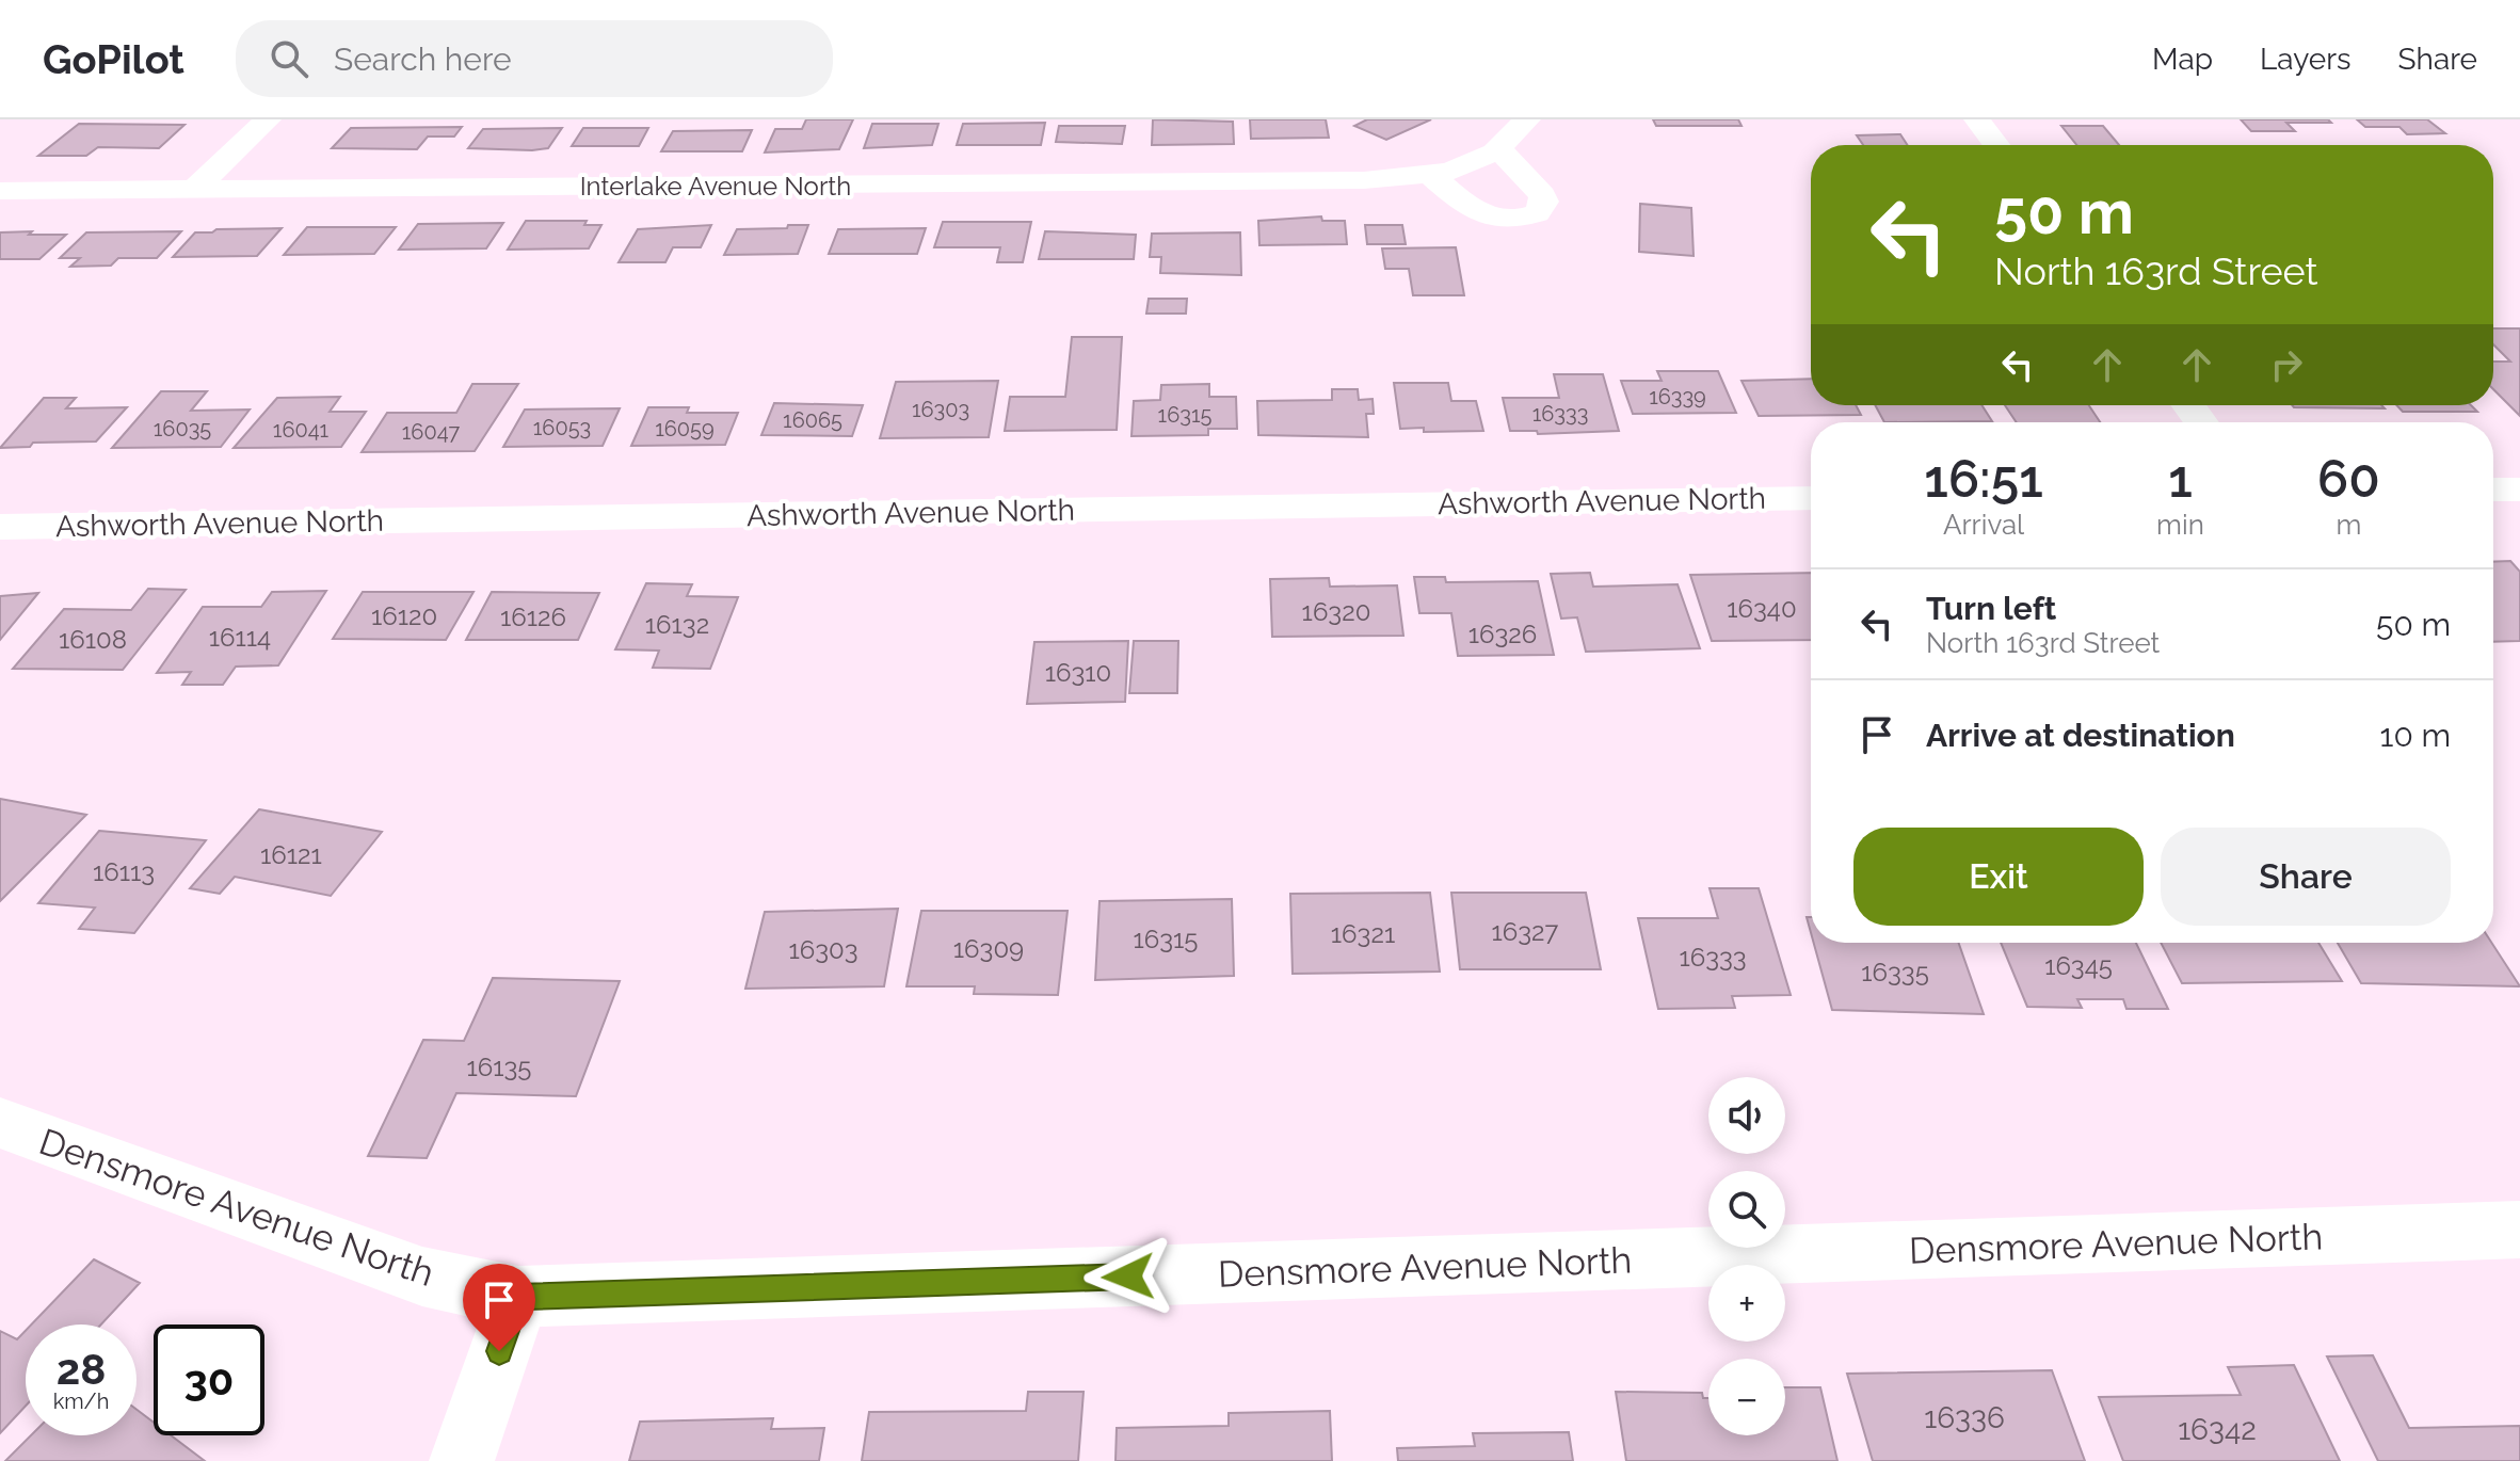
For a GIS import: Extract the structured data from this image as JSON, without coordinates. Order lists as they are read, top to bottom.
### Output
{
  "streets": {
    "street": ["Interlake Avenue North", "Ashworth Avenue North", "Densmore Avenue North"]
  },
  "house_numbers": [
    "16339",
    "16303",
    "16333",
    "16315",
    "16065",
    "16053",
    "16035",
    "16059",
    "16041",
    "16047",
    "16340",
    "16320",
    "16120",
    "16126",
    "16132",
    "16326",
    "16114",
    "16108",
    "16310",
    "16121",
    "16113",
    "16327",
    "16321",
    "16315",
    "16309",
    "16303",
    "16333",
    "16345",
    "16335",
    "16135",
    "16336",
    "16342"
  ],
  "page": {
    "header": "GoPilot",
    "search": "Search here",
    "nav": ["Map", "Layers", "Share"],
    "turn": ["50 m", "North 163rd Street"],
    "eta": [
      "16:51",
      "Arrival",
      "1",
      "min",
      "60",
      "m"
    ],
    "list": [
      {
        "name": "Turn left",
        "note": "North 163rd Street",
        "value": "50 m"
      },
      {
        "name": "Arrive at destination",
        "value": "10 m"
      }
    ],
    "buttons": ["Exit", "Share"],
    "map_buttons": ["+", "−"],
    "speed": "28 km/h",
    "limit": "30"
  }
}
